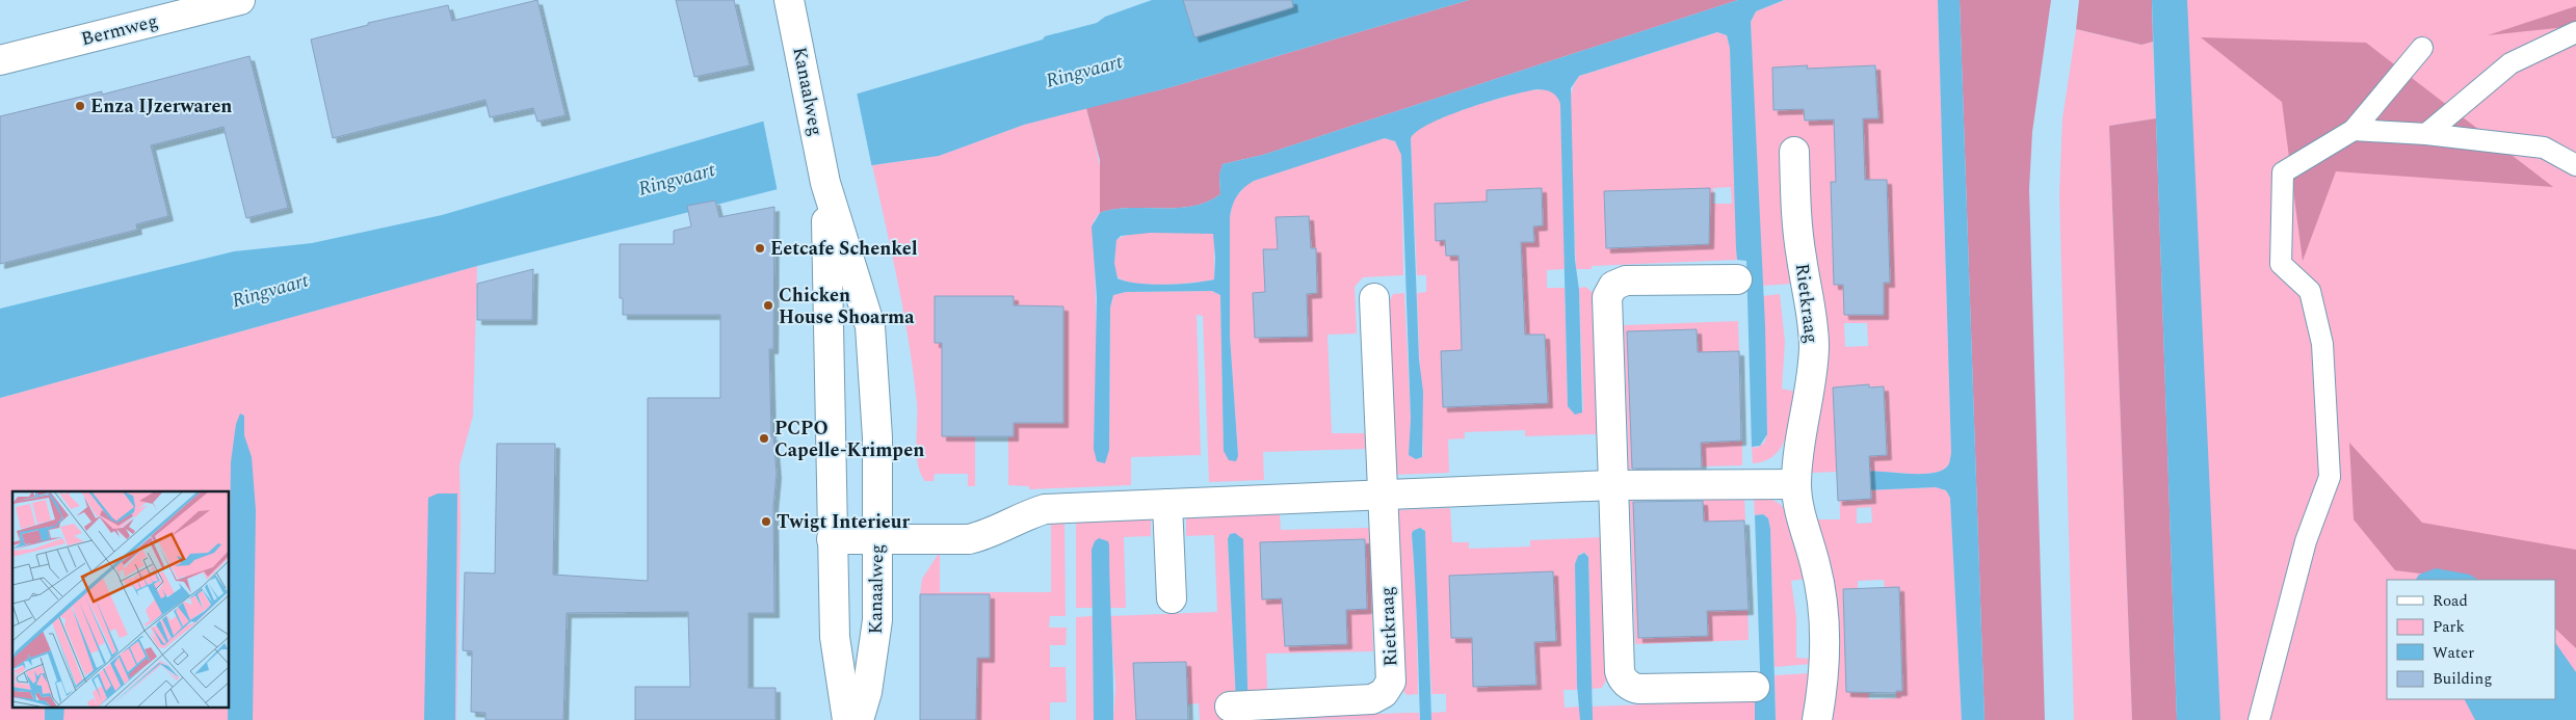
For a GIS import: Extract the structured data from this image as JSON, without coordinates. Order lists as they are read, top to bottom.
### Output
{
  "streets": {
    "street": ["Bermweg", "Kanaalweg", "Rietkraag"]
  },
  "water": ["Ringvaart"],
  "places": [
    "Enza IJzerwaren",
    "Eetcafe Schenkel",
    "Chicken House Shoarma",
    "PCPO Capelle-Krimpen",
    "Twigt Interieur"
  ],
  "legend": [
    "Road",
    "Park",
    "Water",
    "Building"
  ]
}
